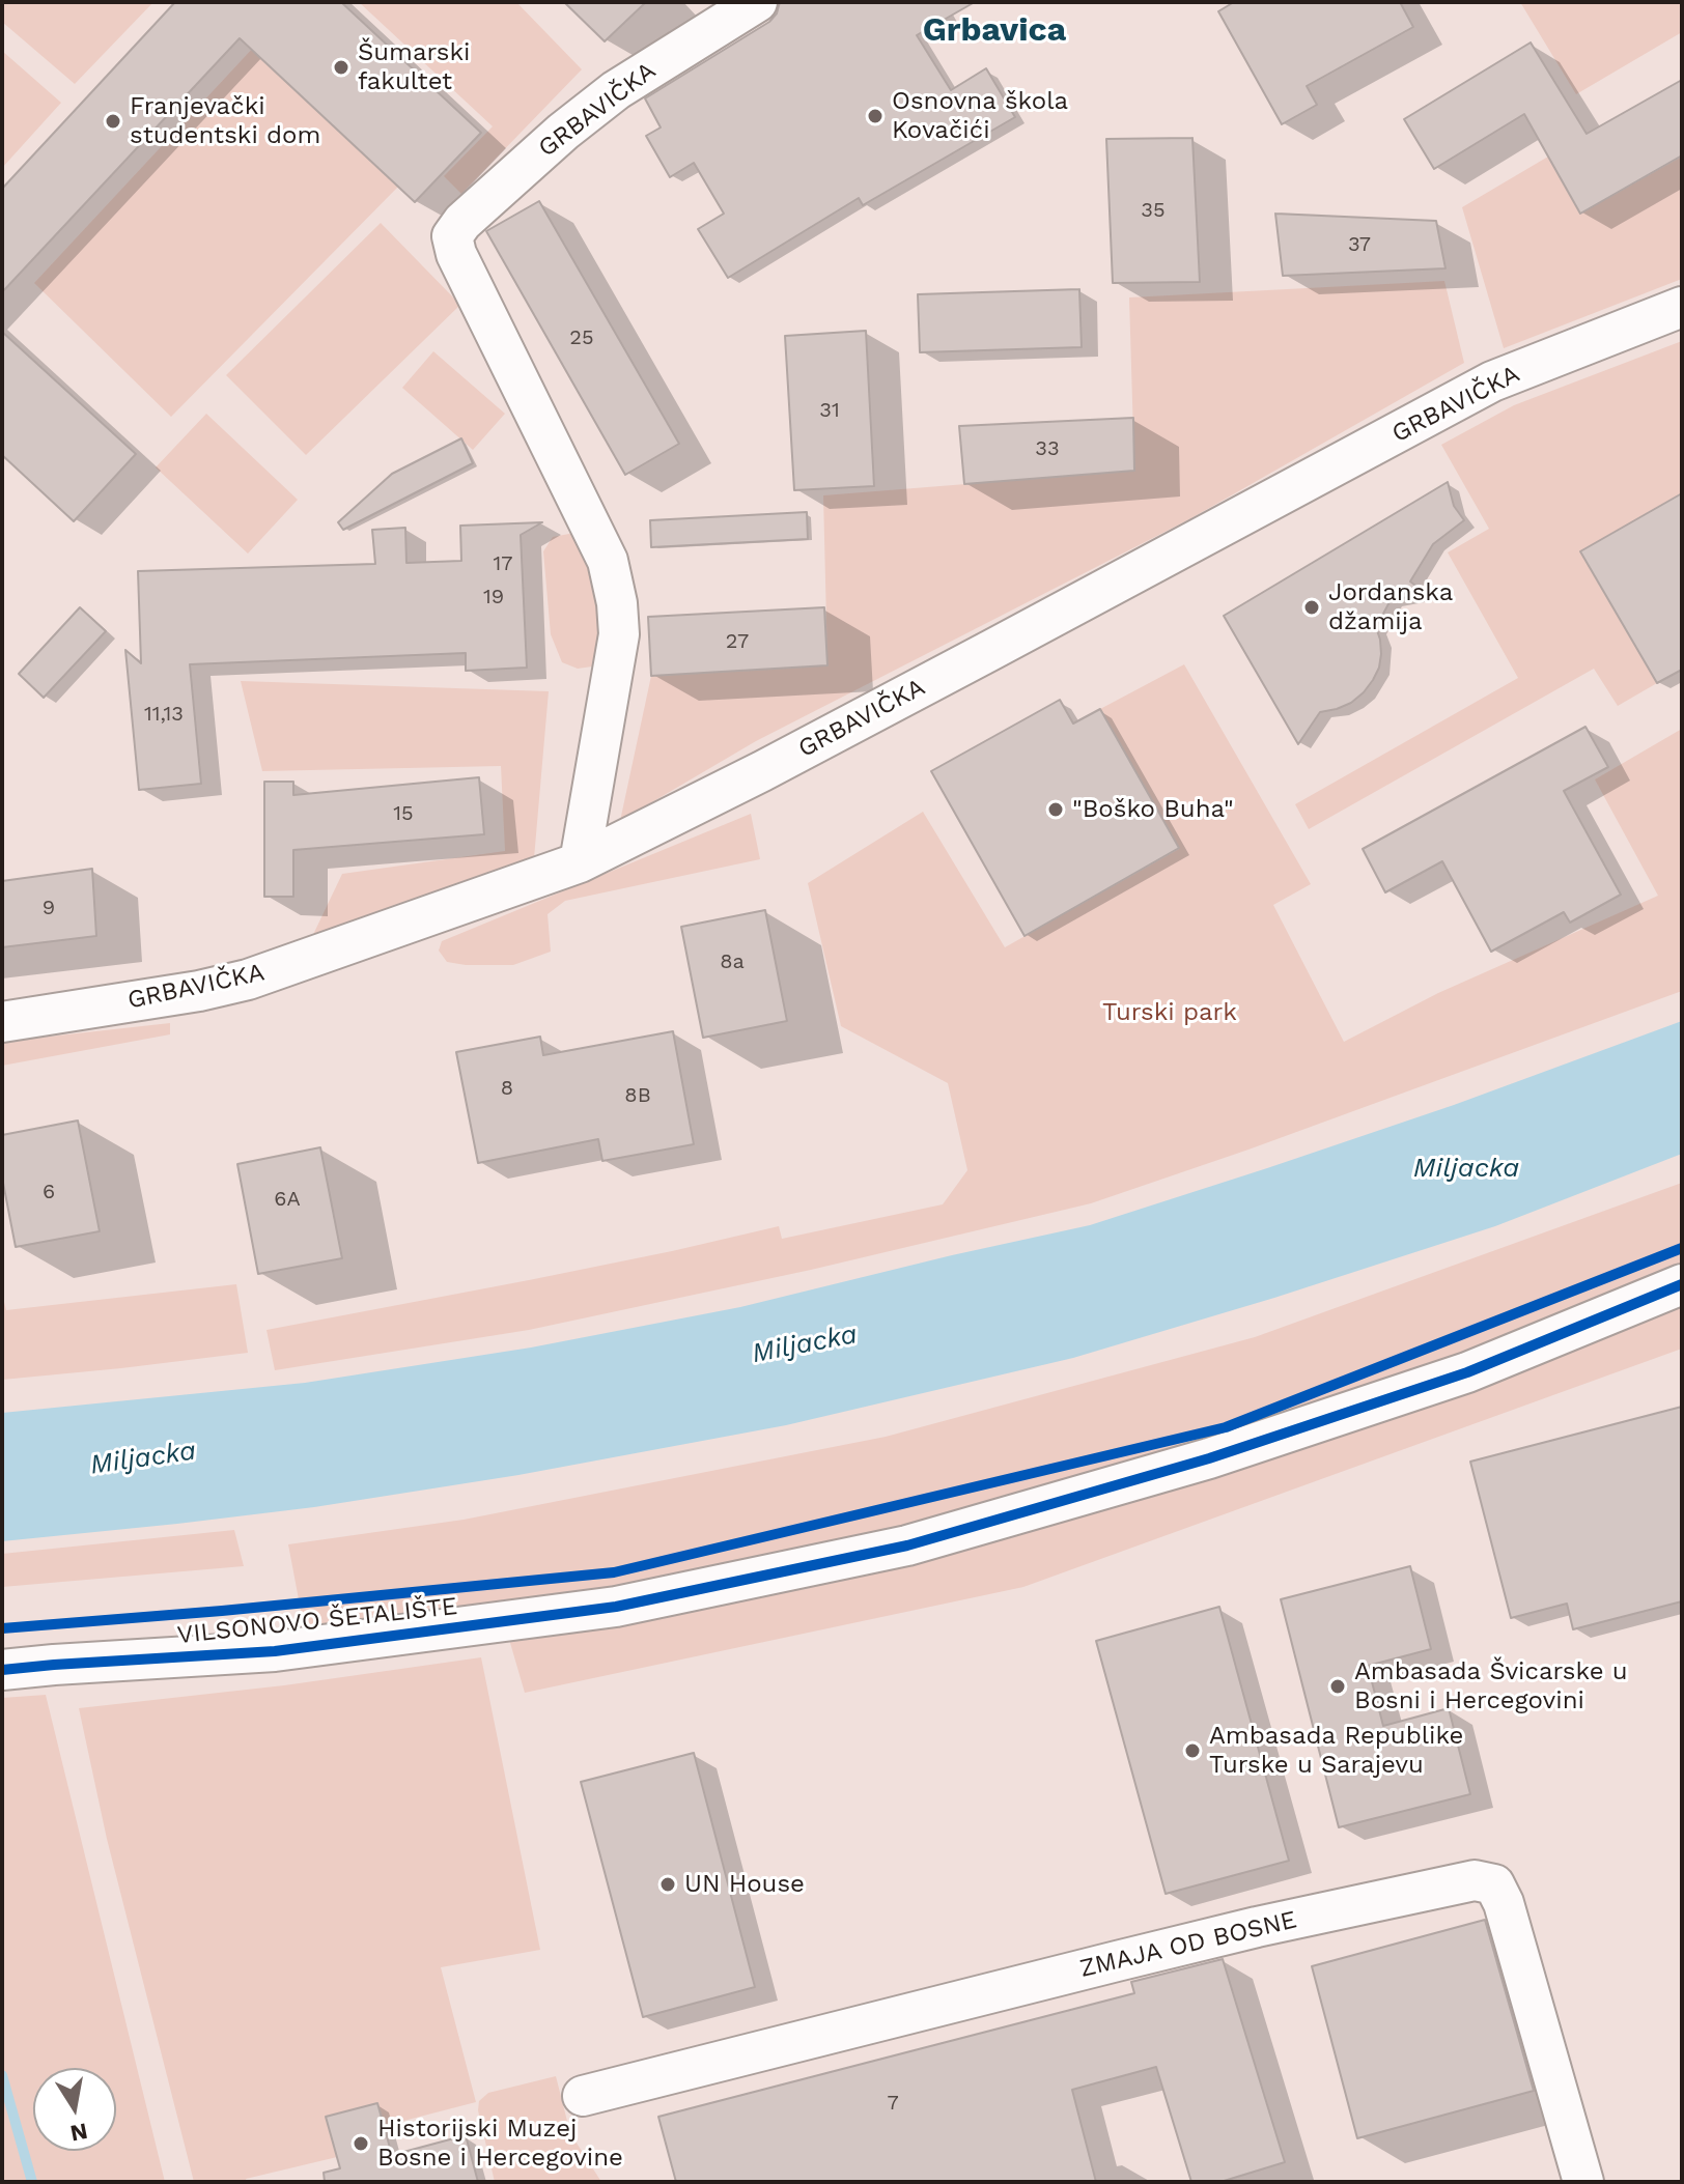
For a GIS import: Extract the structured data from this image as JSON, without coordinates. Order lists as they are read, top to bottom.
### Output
{
  "streets": {
    "street": ["GRBAVIČKA", "VILSONOVO ŠETALIŠTE", "ZMAJA OD BOSNE"]
  },
  "districts": ["Grbavica"],
  "water": ["Miljacka"],
  "parks": ["Turski park"],
  "places": [
    "Šumarski fakultet",
    "Osnovna škola Kovačići",
    "Franjevački studentski dom",
    "Jordanska džamija",
    "\"Boško Buha\"",
    "Ambasada Švicarske u Bosni i Hercegovini",
    "Ambasada Republike Turske u Sarajevu",
    "UN House",
    "Historijski Muzej Bosne i Hercegovine"
  ],
  "house_numbers": [
    "35",
    "37",
    "25",
    "31",
    "33",
    "17",
    "19",
    "27",
    "11,13",
    "15",
    "9",
    "8a",
    "8",
    "8B",
    "6",
    "6A",
    "7"
  ],
  "north": "bottom"
}
